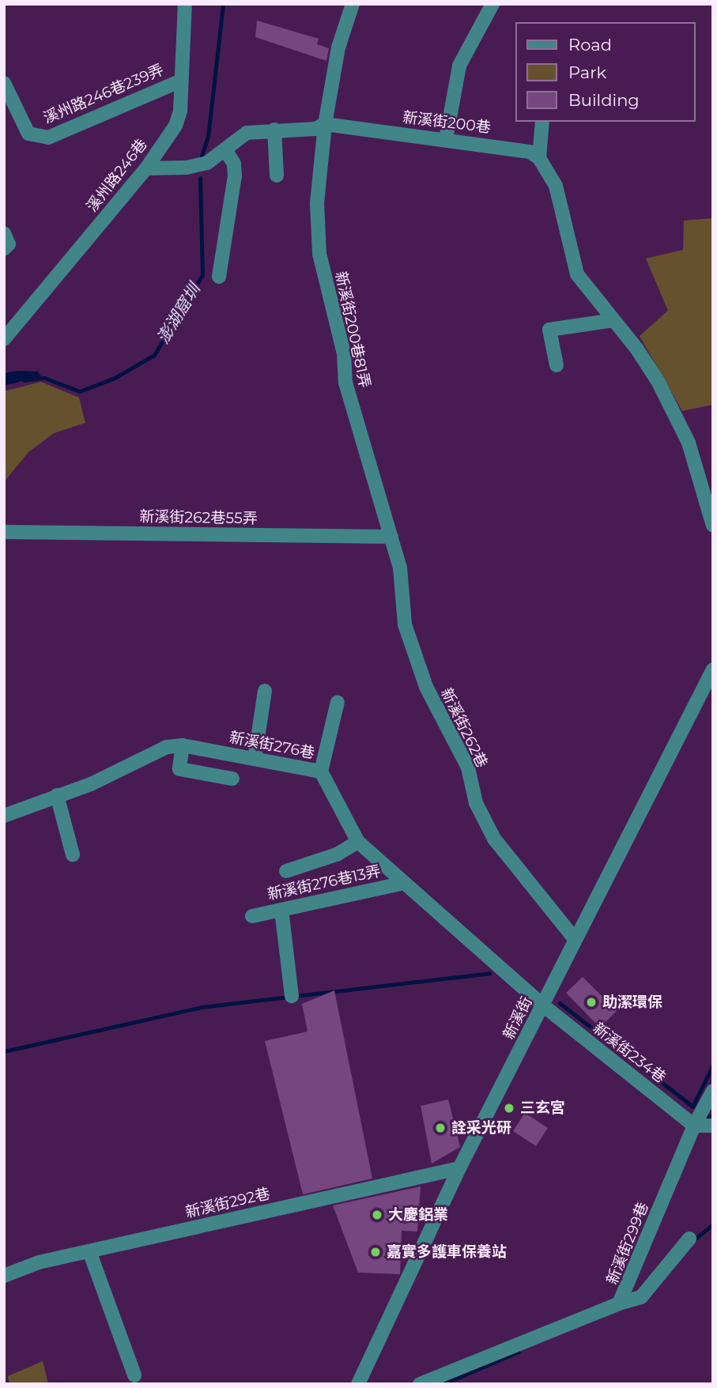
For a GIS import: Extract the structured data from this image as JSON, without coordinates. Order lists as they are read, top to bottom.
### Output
{
  "streets": {
    "street": [
      "溪州路246巷239弄",
      "新溪街200巷",
      "溪州路246巷",
      "新溪街200巷81弄",
      "新溪街262巷55弄",
      "新溪街262巷",
      "新溪街276巷",
      "新溪街276巷13弄",
      "新溪街",
      "新溪街234巷",
      "新溪街292巷",
      "新溪街299巷"
    ]
  },
  "crossings": [
    ["溪州路246巷239弄", "溪州路246巷"],
    ["新溪街200巷", "溪州路246巷"],
    ["新溪街200巷", "新溪街200巷81弄"],
    ["新溪街200巷81弄", "新溪街262巷55弄"],
    ["新溪街200巷81弄", "新溪街262巷"],
    ["新溪街262巷55弄", "新溪街262巷"],
    ["新溪街262巷", "新溪街"],
    ["新溪街276巷", "新溪街276巷13弄"],
    ["新溪街276巷", "新溪街"],
    ["新溪街276巷", "新溪街234巷"],
    ["新溪街", "新溪街234巷"],
    ["新溪街", "新溪街292巷"],
    ["新溪街234巷", "新溪街299巷"]
  ],
  "water": ["澎湖窟圳"],
  "places": [
    "助潔環保",
    "三玄宮",
    "詮采光研",
    "大慶鋁業",
    "嘉實多護車保養站"
  ],
  "legend": ["Road", "Park", "Building"]
}
